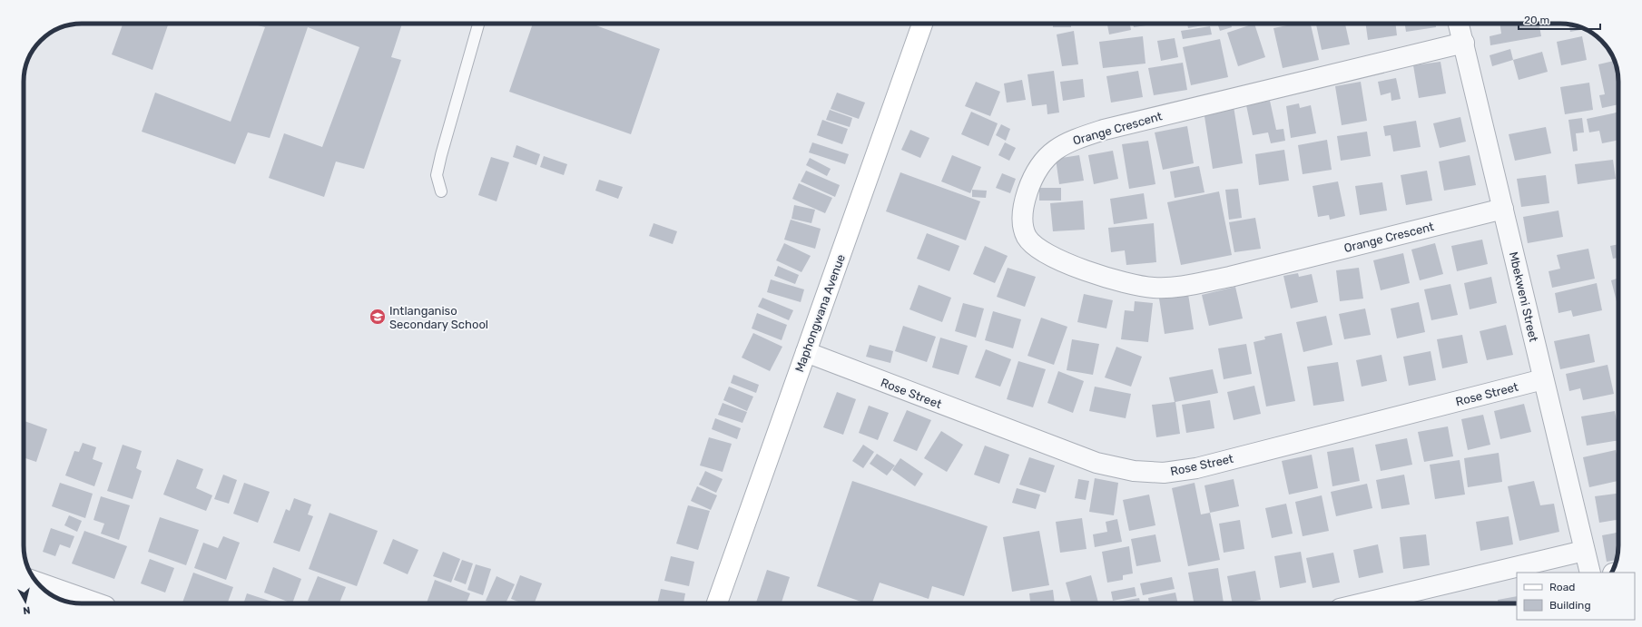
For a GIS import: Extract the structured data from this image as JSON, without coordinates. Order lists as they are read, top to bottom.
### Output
{
  "streets": {
    "street": [
      "Orange Crescent",
      "Mbekweni Street",
      "Maphongwana Avenue",
      "Rose Street"
    ]
  },
  "crossings": [
    ["Orange Crescent", "Mbekweni Street"],
    ["Mbekweni Street", "Rose Street"],
    ["Maphongwana Avenue", "Rose Street"]
  ],
  "places": {
    "school or university": ["Intlanganiso Secondary School"]
  },
  "legend": ["Road", "Building"],
  "scale_bar": "20 m",
  "north": "bottom"
}
